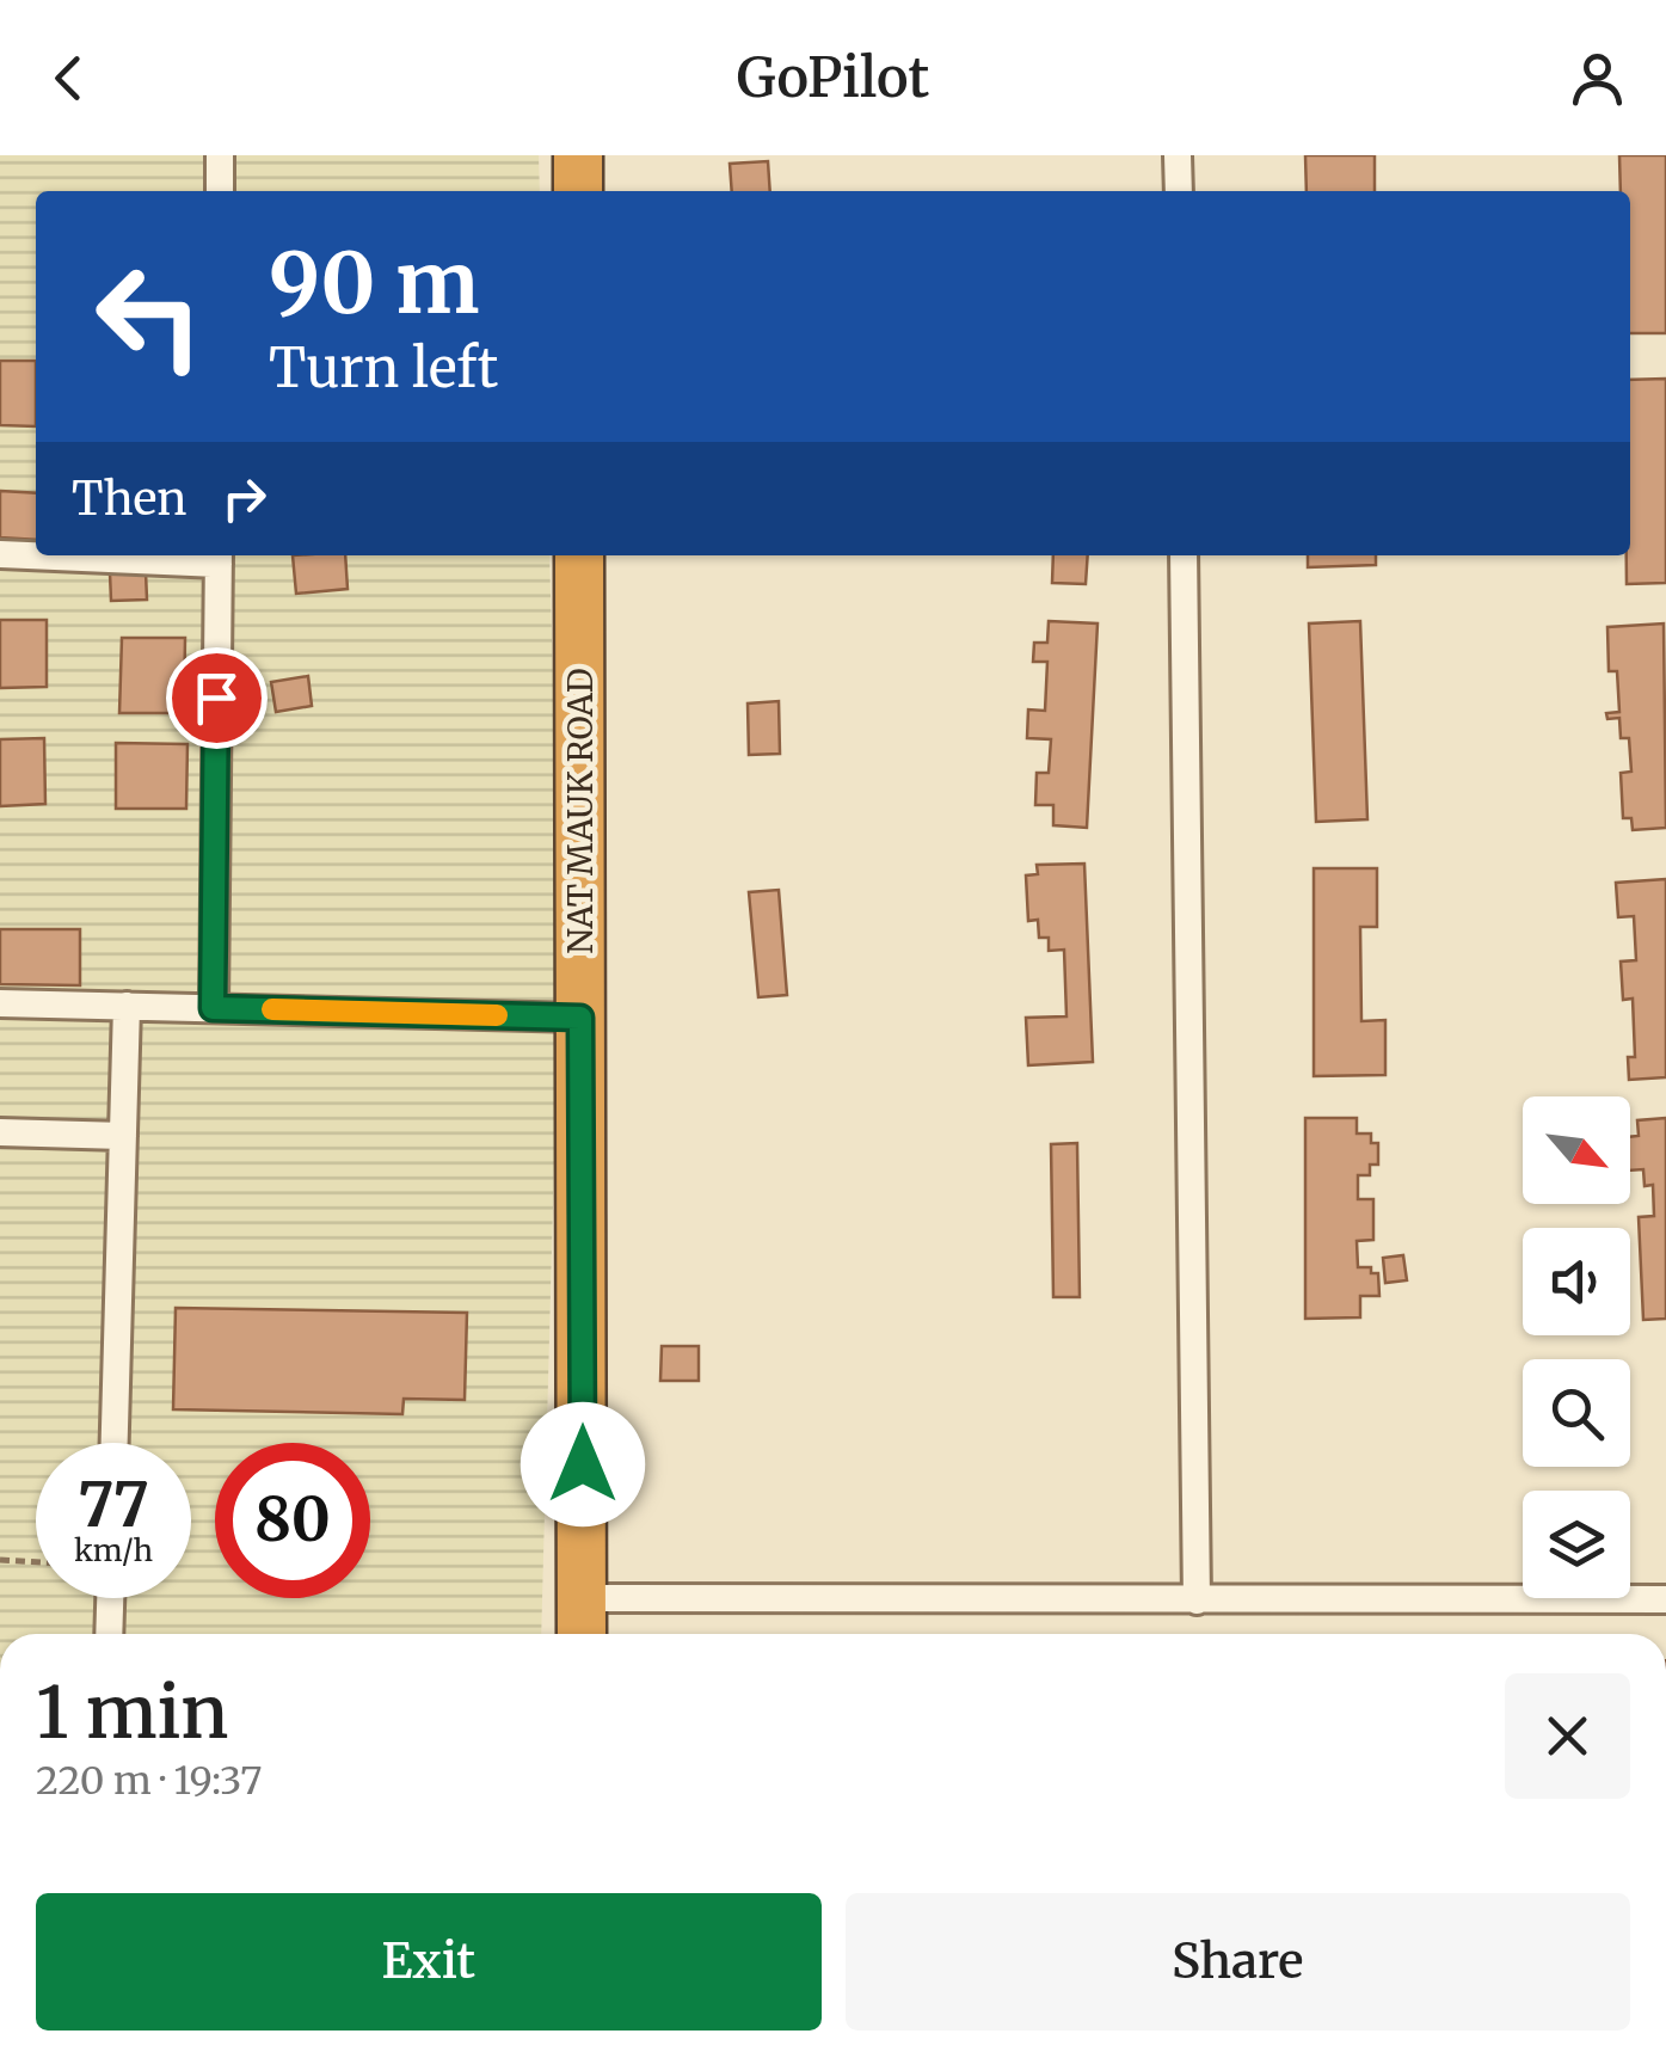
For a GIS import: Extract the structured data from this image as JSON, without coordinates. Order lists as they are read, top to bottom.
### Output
{
  "streets": {
    "highway": ["NAT MAUK ROAD"]
  },
  "north": "bottom right",
  "page": {
    "header": "GoPilot",
    "turn": ["90 m", "Turn left"],
    "then": "Then",
    "speed": "77 km/h",
    "limit": "80",
    "heading": ["1 min", "220 m · 19:37"],
    "buttons": ["Exit", "Share"]
  }
}
